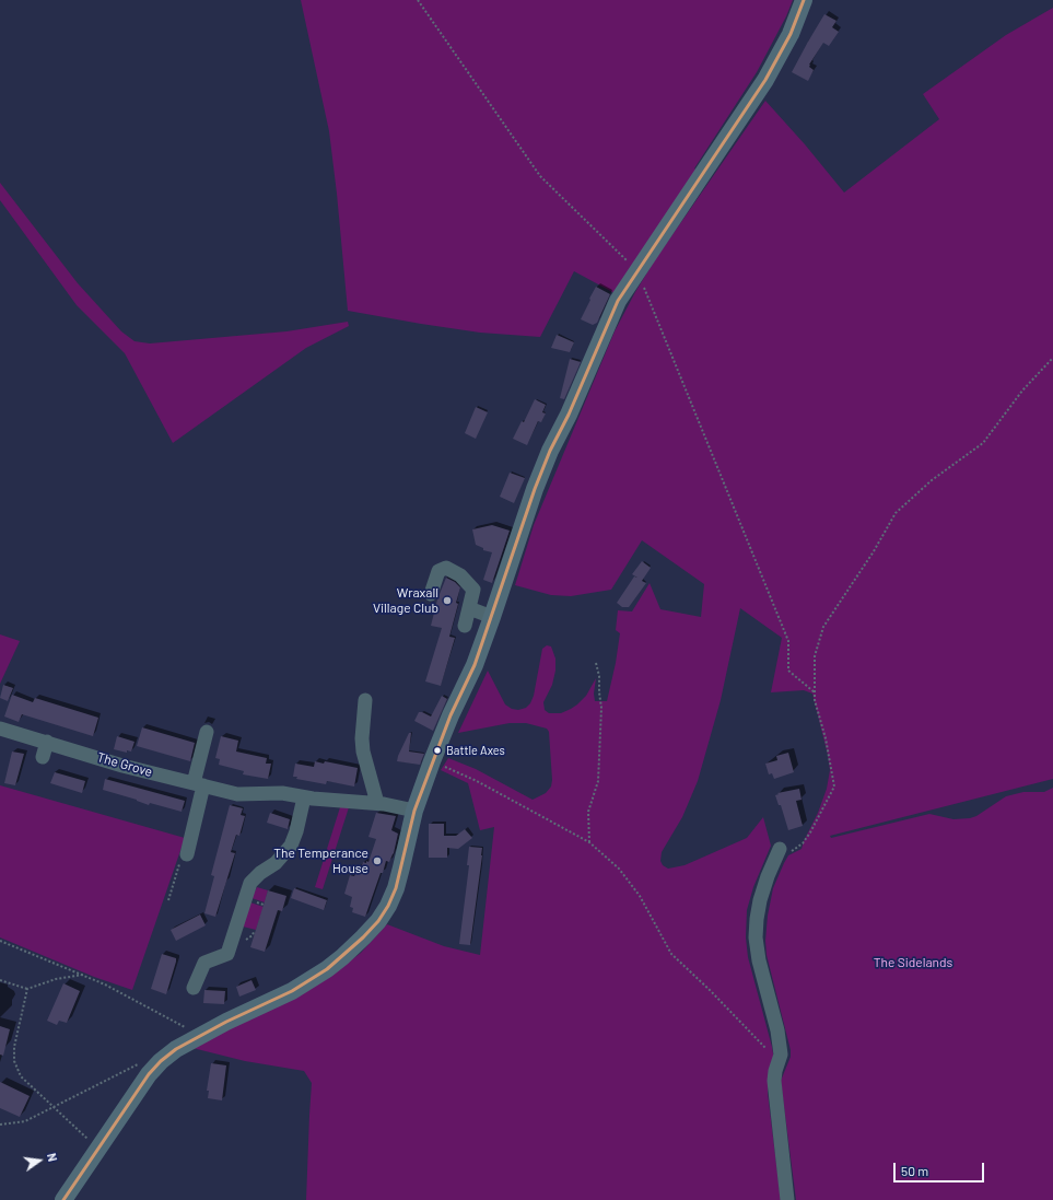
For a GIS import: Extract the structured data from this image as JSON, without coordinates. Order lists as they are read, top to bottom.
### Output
{
  "streets": {
    "street": ["The Grove"]
  },
  "parks": ["The Sidelands"],
  "places": ["Wraxall Village Club", "Battle Axes", "The Temperance House"],
  "scale_bar": "50 m",
  "north": "right"
}
